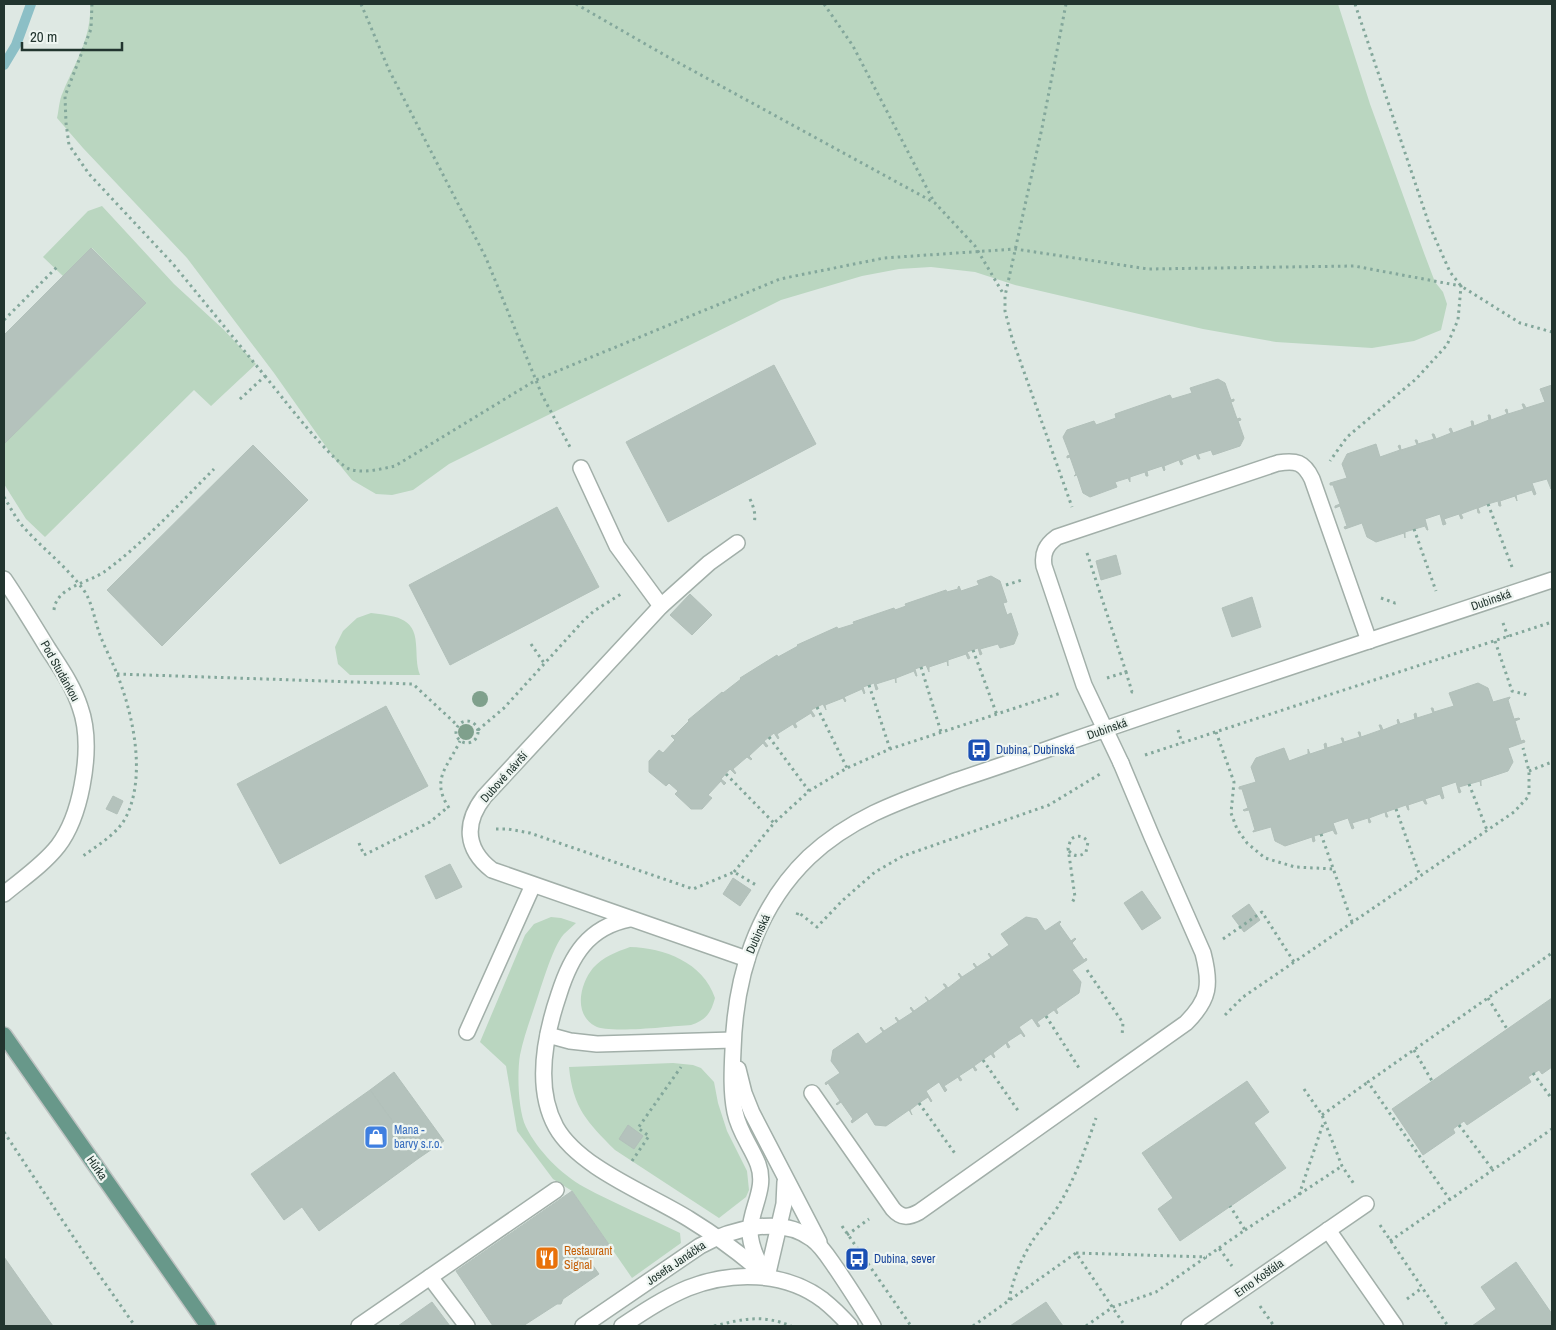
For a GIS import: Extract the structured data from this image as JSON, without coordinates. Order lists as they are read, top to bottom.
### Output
{
  "streets": {
    "main road": ["Hůrka"],
    "street": [
      "Dubinská",
      "Pod Studánkou",
      "Dubové návrší",
      "Josefa Janáčka",
      "Erno Košťála"
    ]
  },
  "crossings": [
    ["Dubinská", "Josefa Janáčka"]
  ],
  "places": {
    "bus stop": ["Dubina, Dubinská", "Dubina, sever"],
    "shop": ["Mana - barvy s.r.o."],
    "restaurant": ["Restaurant Signal"]
  },
  "scale_bar": "20 m"
}
